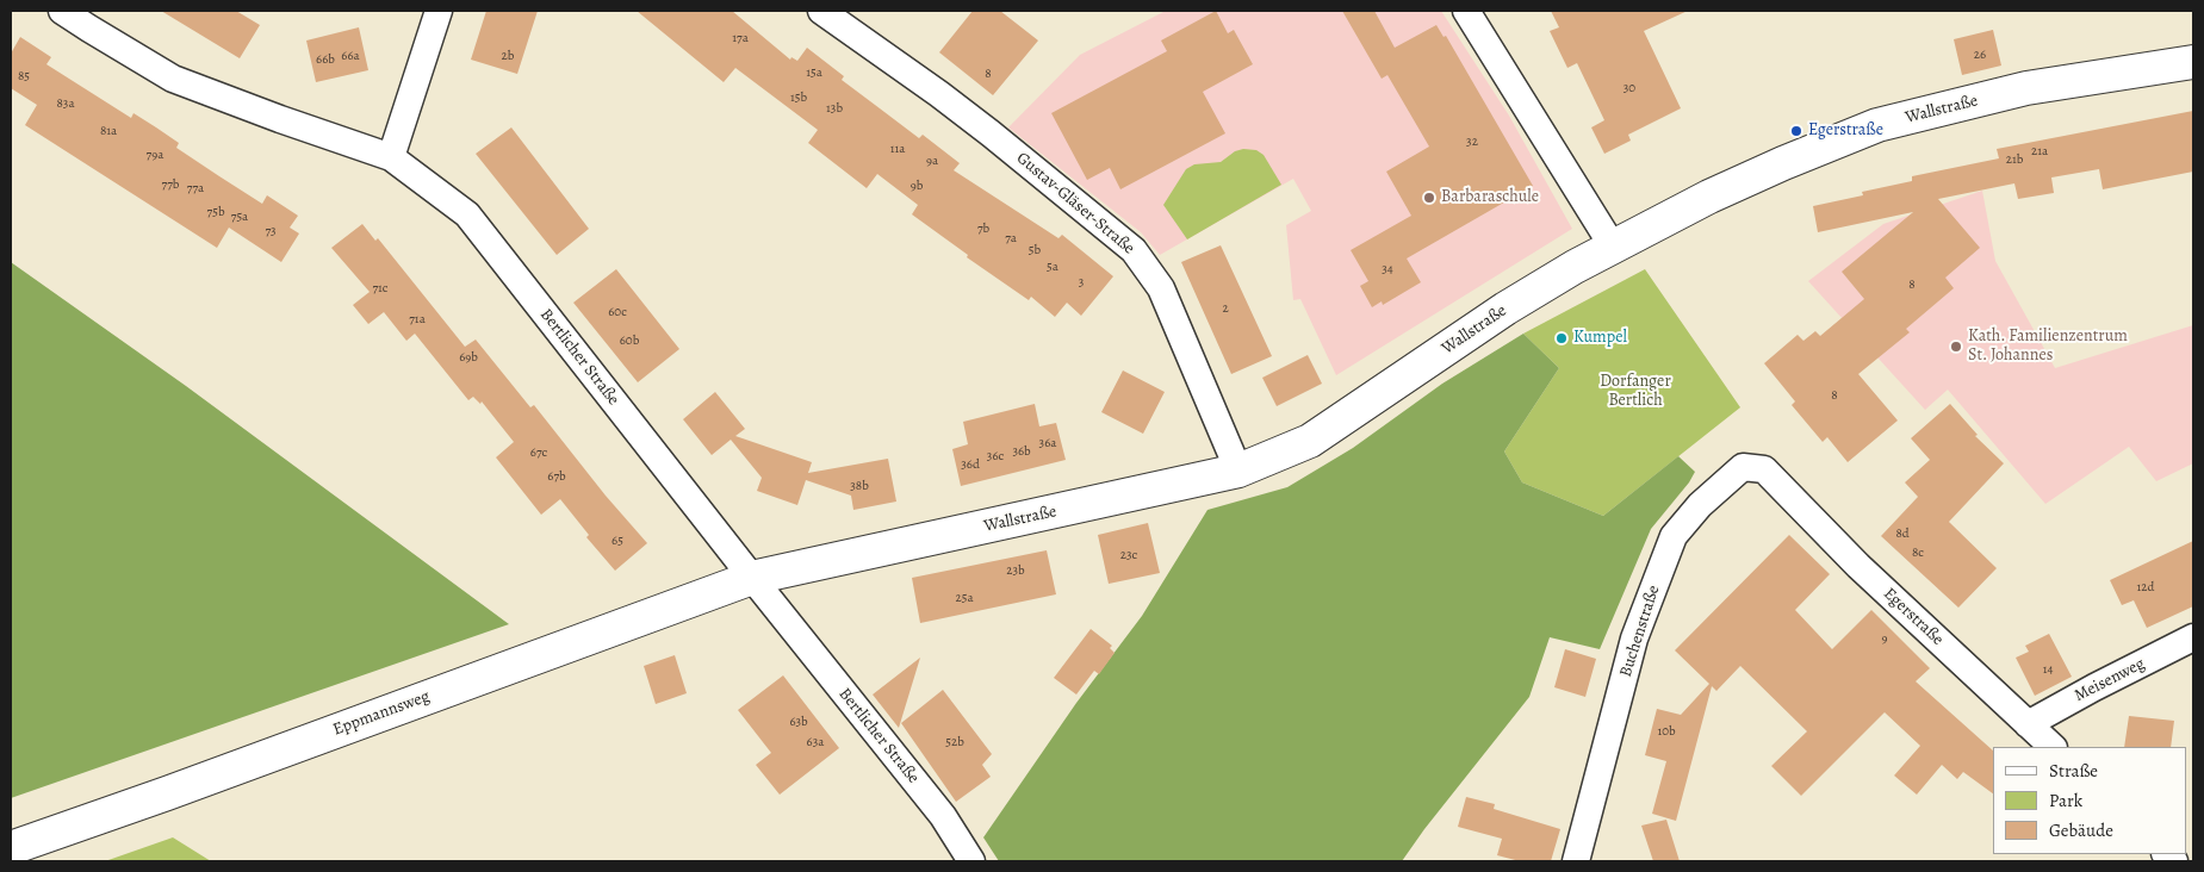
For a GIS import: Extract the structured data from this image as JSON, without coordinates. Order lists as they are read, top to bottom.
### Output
{
  "streets": {
    "street": [
      "Wallstraße",
      "Gustav-Gläser-Straße",
      "Bertlicher Straße",
      "Egerstraße",
      "Buchenstraße",
      "Meisenweg",
      "Eppmannsweg"
    ]
  },
  "crossings": [
    ["Wallstraße", "Gustav-Gläser-Straße"],
    ["Wallstraße", "Bertlicher Straße"],
    ["Wallstraße", "Eppmannsweg"],
    ["Bertlicher Straße", "Eppmannsweg"],
    ["Egerstraße", "Buchenstraße"],
    ["Egerstraße", "Meisenweg"]
  ],
  "parks": ["Dorfanger Bertlich"],
  "places": [
    "Egerstraße",
    "Barbaraschule",
    "Kumpel",
    "Kath. Familienzentrum St. Johannes"
  ],
  "house_numbers": [
    "17a",
    "26",
    "66a",
    "2b",
    "66b",
    "15a",
    "8",
    "85",
    "30",
    "15b",
    "83a",
    "13b",
    "81a",
    "32",
    "11a",
    "21a",
    "79a",
    "21b",
    "9a",
    "77b",
    "9b",
    "77a",
    "75b",
    "75a",
    "7b",
    "73",
    "7a",
    "5b",
    "5a",
    "34",
    "3",
    "8",
    "71c",
    "2",
    "60c",
    "71a",
    "60b",
    "69b",
    "8",
    "36a",
    "36b",
    "67c",
    "36c",
    "36d",
    "67b",
    "38b",
    "8d",
    "65",
    "8c",
    "23c",
    "23b",
    "12d",
    "25a",
    "9",
    "14",
    "63b",
    "10b",
    "63a",
    "52b"
  ],
  "legend": ["Straße", "Park", "Gebäude"]
}
